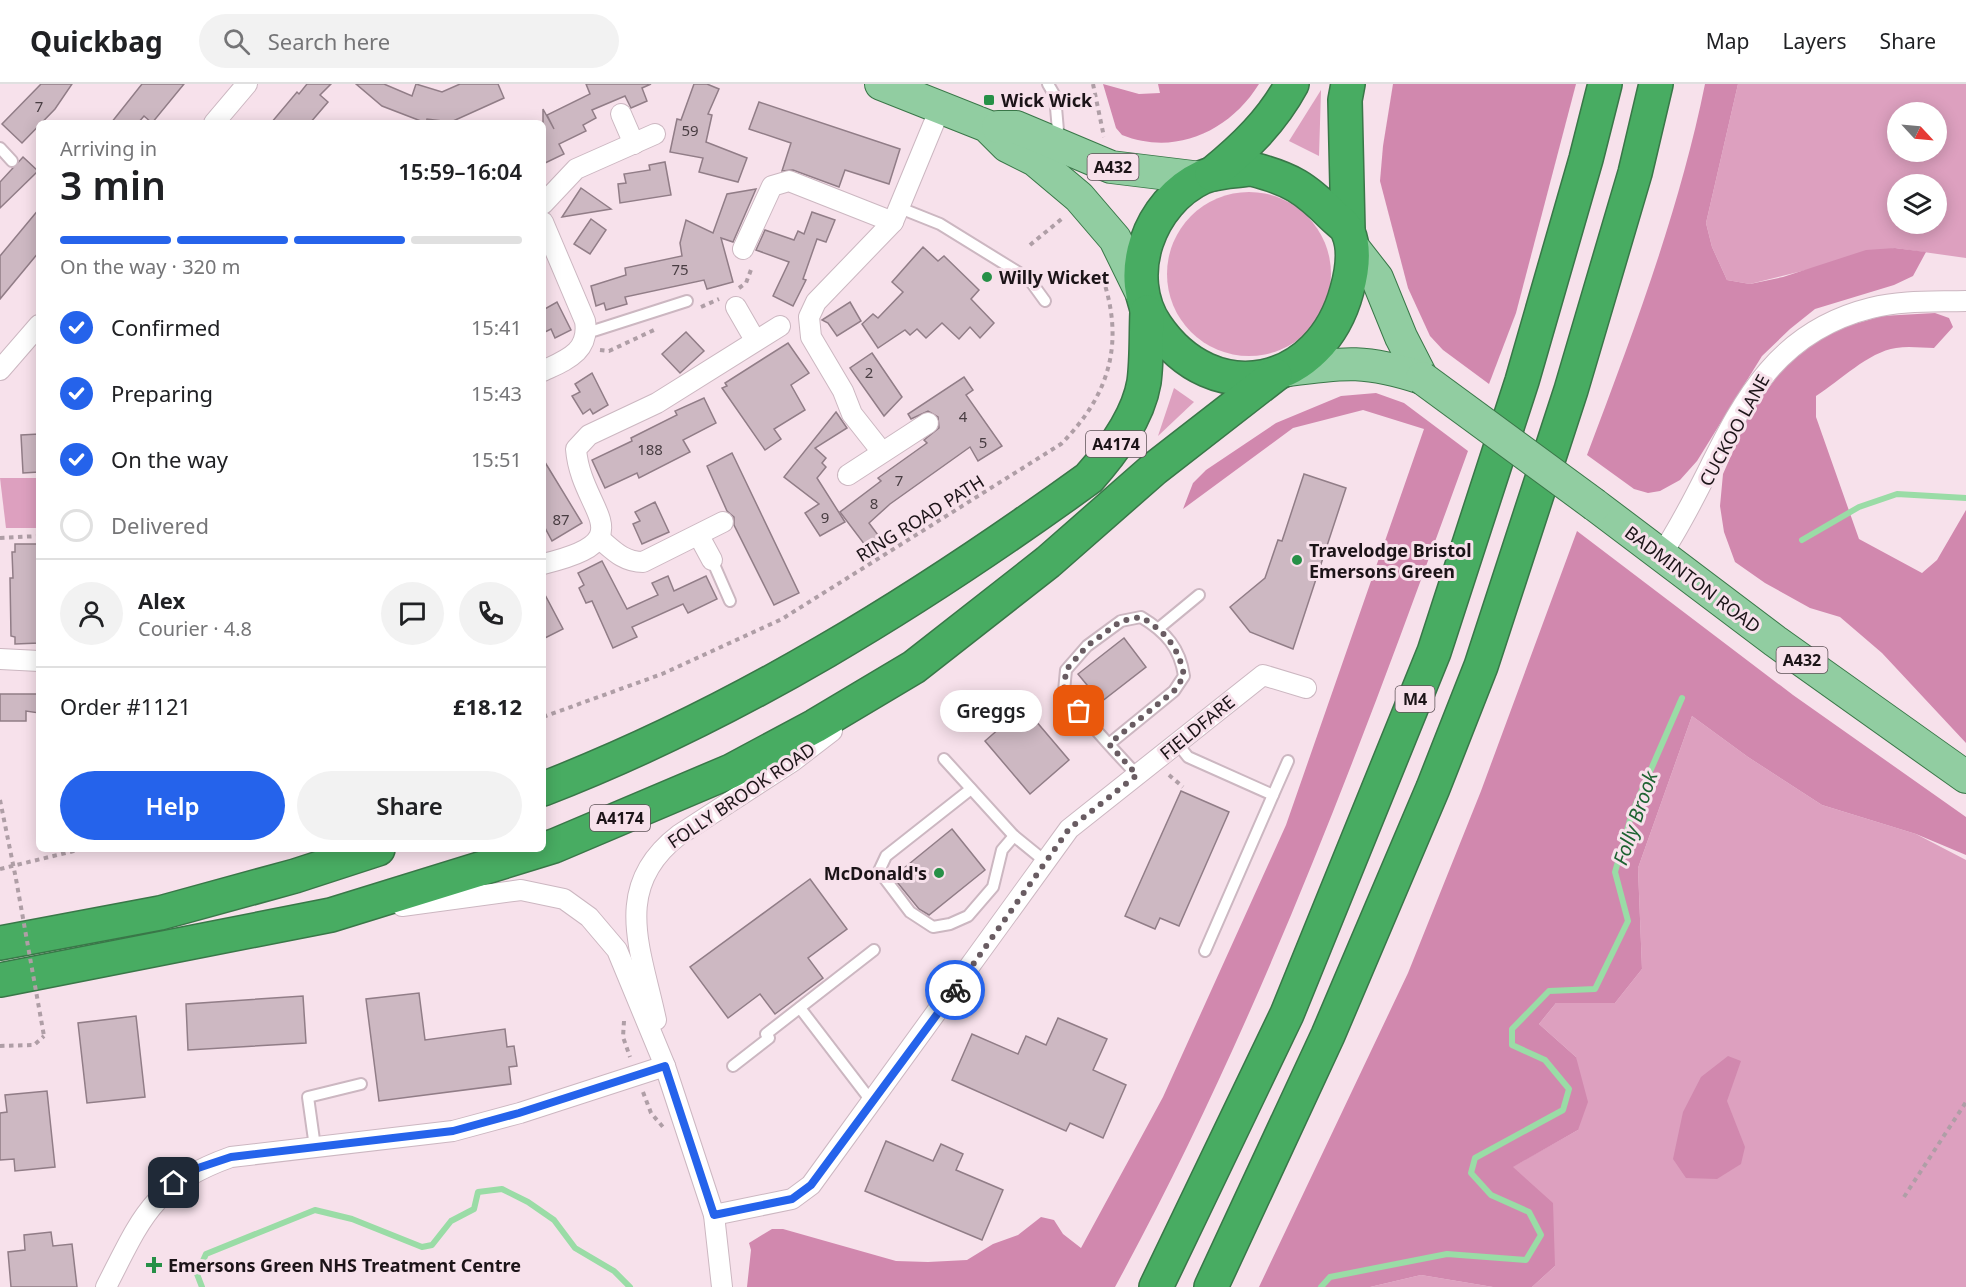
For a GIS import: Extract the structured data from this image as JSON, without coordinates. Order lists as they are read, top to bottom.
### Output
{
  "streets": {
    "highway": ["A4174", "M4"],
    "main road": ["A432", "BADMINTON ROAD"],
    "street": ["CUCKOO LANE", "FIELDFARE", "FOLLY BROOK ROAD"],
    "path": ["RING ROAD PATH"]
  },
  "crossings": [
    ["A432", "A4174"],
    ["A432", "BADMINTON ROAD"],
    ["CUCKOO LANE", "BADMINTON ROAD"],
    ["A4174", "BADMINTON ROAD"],
    ["A4174", "FOLLY BROOK ROAD"],
    ["FIELDFARE", "FOLLY BROOK ROAD"]
  ],
  "water": ["Folly Brook"],
  "places": {
    "transit": ["Wick Wick"],
    "other": [
      "Willy Wicket",
      "Travelodge Bristol Emersons Green",
      "Greggs",
      "McDonald's"
    ],
    "health": ["Emersons Green NHS Treatment Centre"]
  },
  "house_numbers": [
    "7",
    "59",
    "75",
    "2",
    "4",
    "5",
    "188",
    "7",
    "8",
    "9",
    "87"
  ],
  "north": "bottom right",
  "page": {
    "header": "Quickbag",
    "search": "Search here",
    "nav": ["Map", "Layers", "Share"],
    "heading": ["3 min", "Arriving in", "15:59–16:04"],
    "panel": [
      "Alex",
      "Courier · 4.8",
      "Order #1121",
      "£18.12"
    ],
    "bar": "On the way · 320 m",
    "list": [
      ["Confirmed", "15:41"],
      ["Preparing", "15:43"],
      ["On the way", "15:51"],
      "Delivered"
    ],
    "bubble": "Greggs",
    "buttons": ["Help", "Share"]
  }
}
